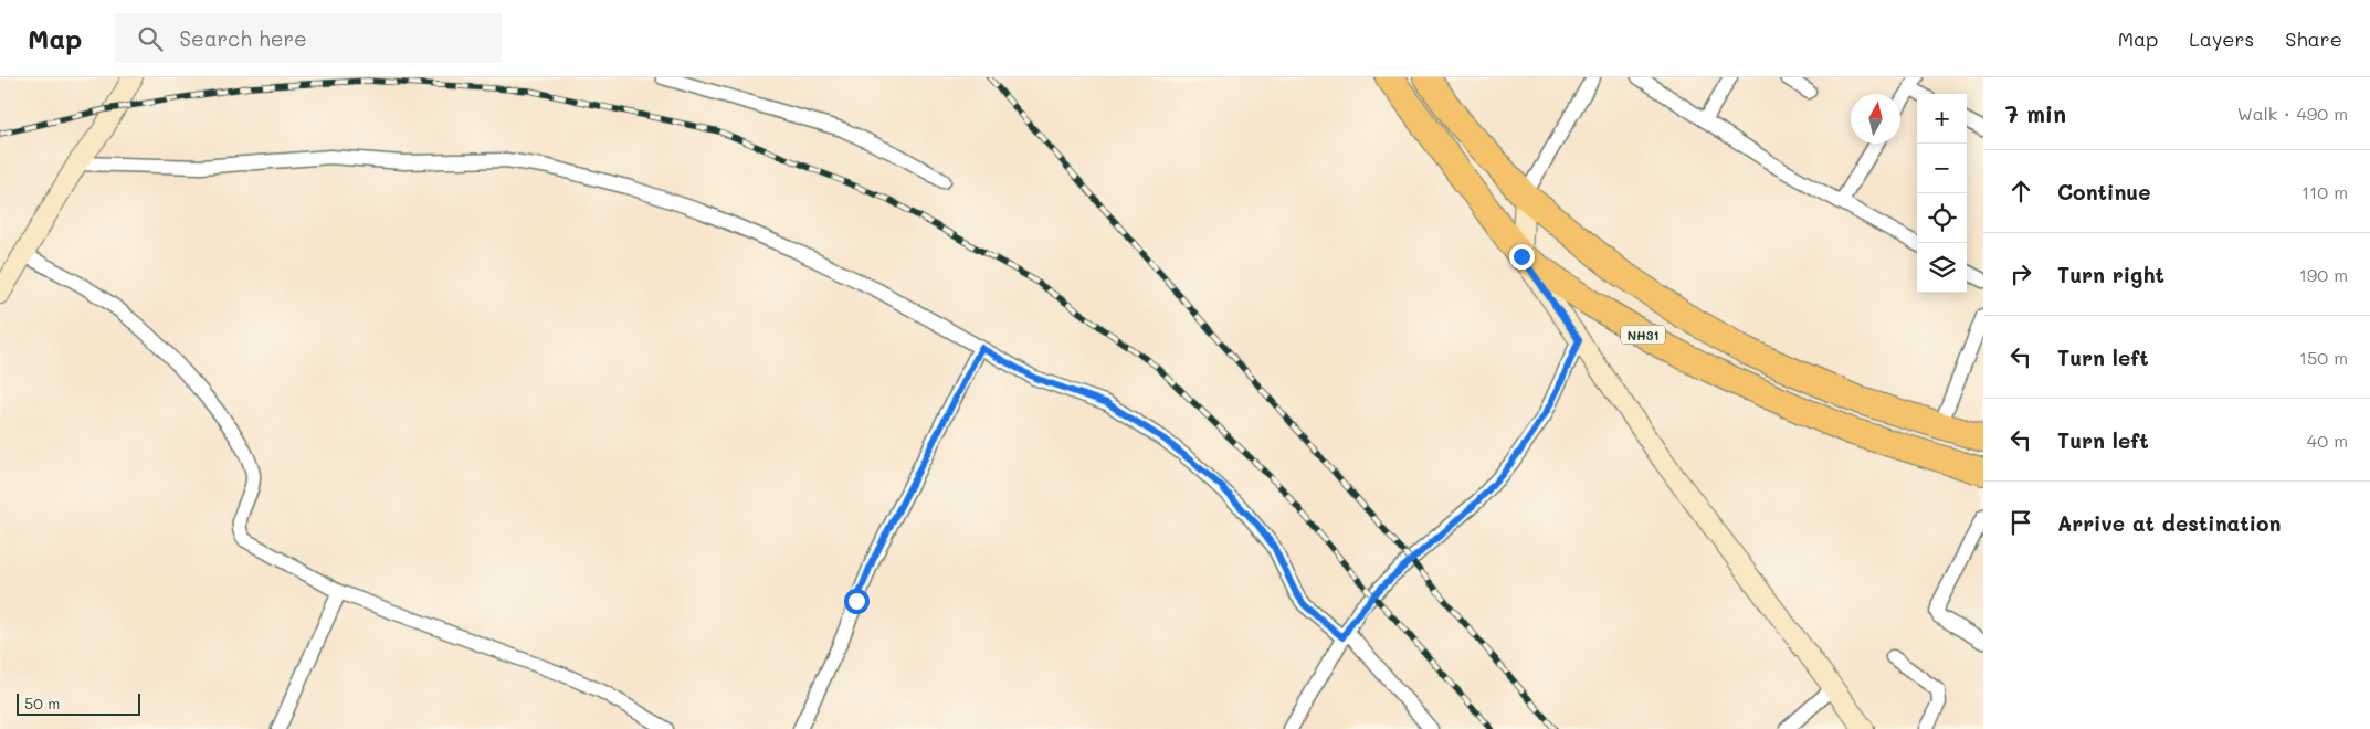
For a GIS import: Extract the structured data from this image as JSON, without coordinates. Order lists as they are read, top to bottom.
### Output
{
  "streets": {
    "highway": ["NH31"]
  },
  "scale_bar": "50 m",
  "north": "top",
  "page": {
    "header": "Map",
    "search": "Search here",
    "nav": ["Map", "Layers", "Share"],
    "heading": ["7 min", "Walk · 490 m"],
    "map_buttons": ["+", "−"],
    "list": [
      ["Continue", "110 m"],
      ["Turn right", "190 m"],
      ["Turn left", "150 m"],
      ["Turn left", "40 m"],
      "Arrive at destination"
    ],
    "scale": "50 m"
  }
}
